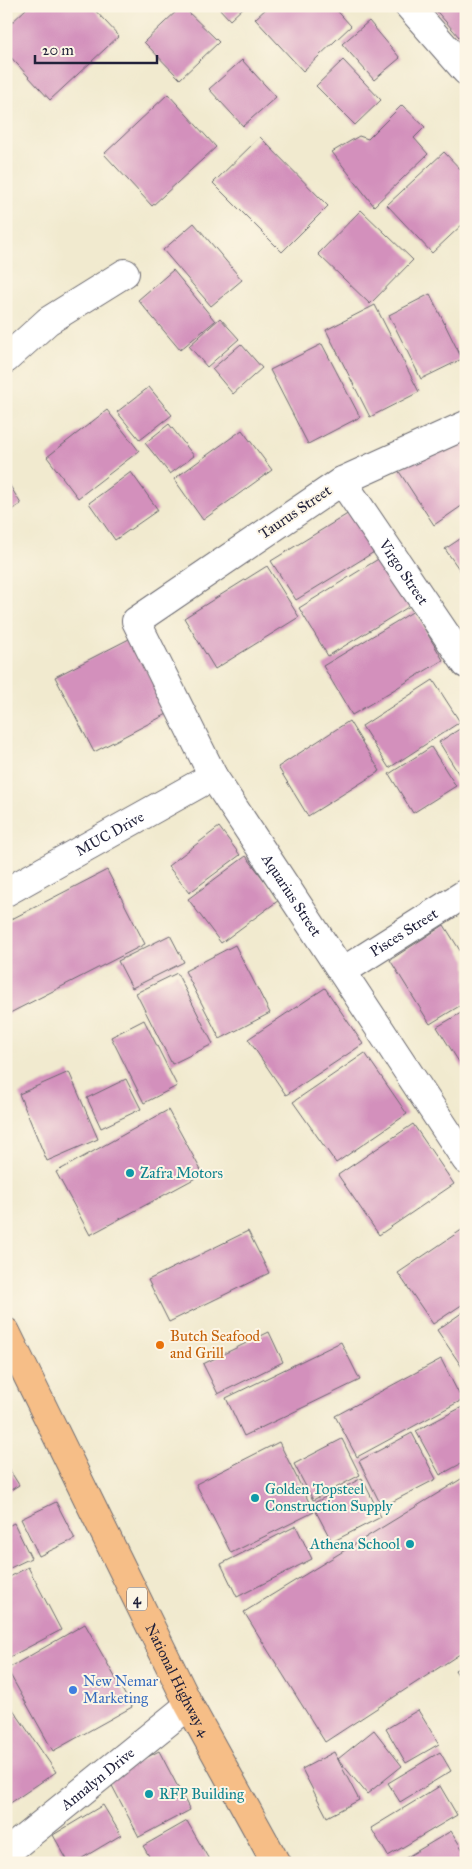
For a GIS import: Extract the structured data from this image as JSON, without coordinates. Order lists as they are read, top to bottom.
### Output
{
  "streets": {
    "main road": ["4", "National Highway 4"],
    "street": [
      "Taurus Street",
      "Virgo Street",
      "MUC Drive",
      "Aquarius Street",
      "Pisces Street",
      "Annalyn Drive"
    ]
  },
  "crossings": [
    ["Taurus Street", "Virgo Street"],
    ["Taurus Street", "Aquarius Street"],
    ["MUC Drive", "Aquarius Street"],
    ["Aquarius Street", "Pisces Street"],
    ["National Highway 4", "Annalyn Drive"]
  ],
  "places": [
    "Zafra Motors",
    "Butch Seafood and Grill",
    "Golden Topsteel Construction Supply",
    "Athena School",
    "New Nemar Marketing",
    "RFP Building"
  ],
  "scale_bar": "20 m"
}
